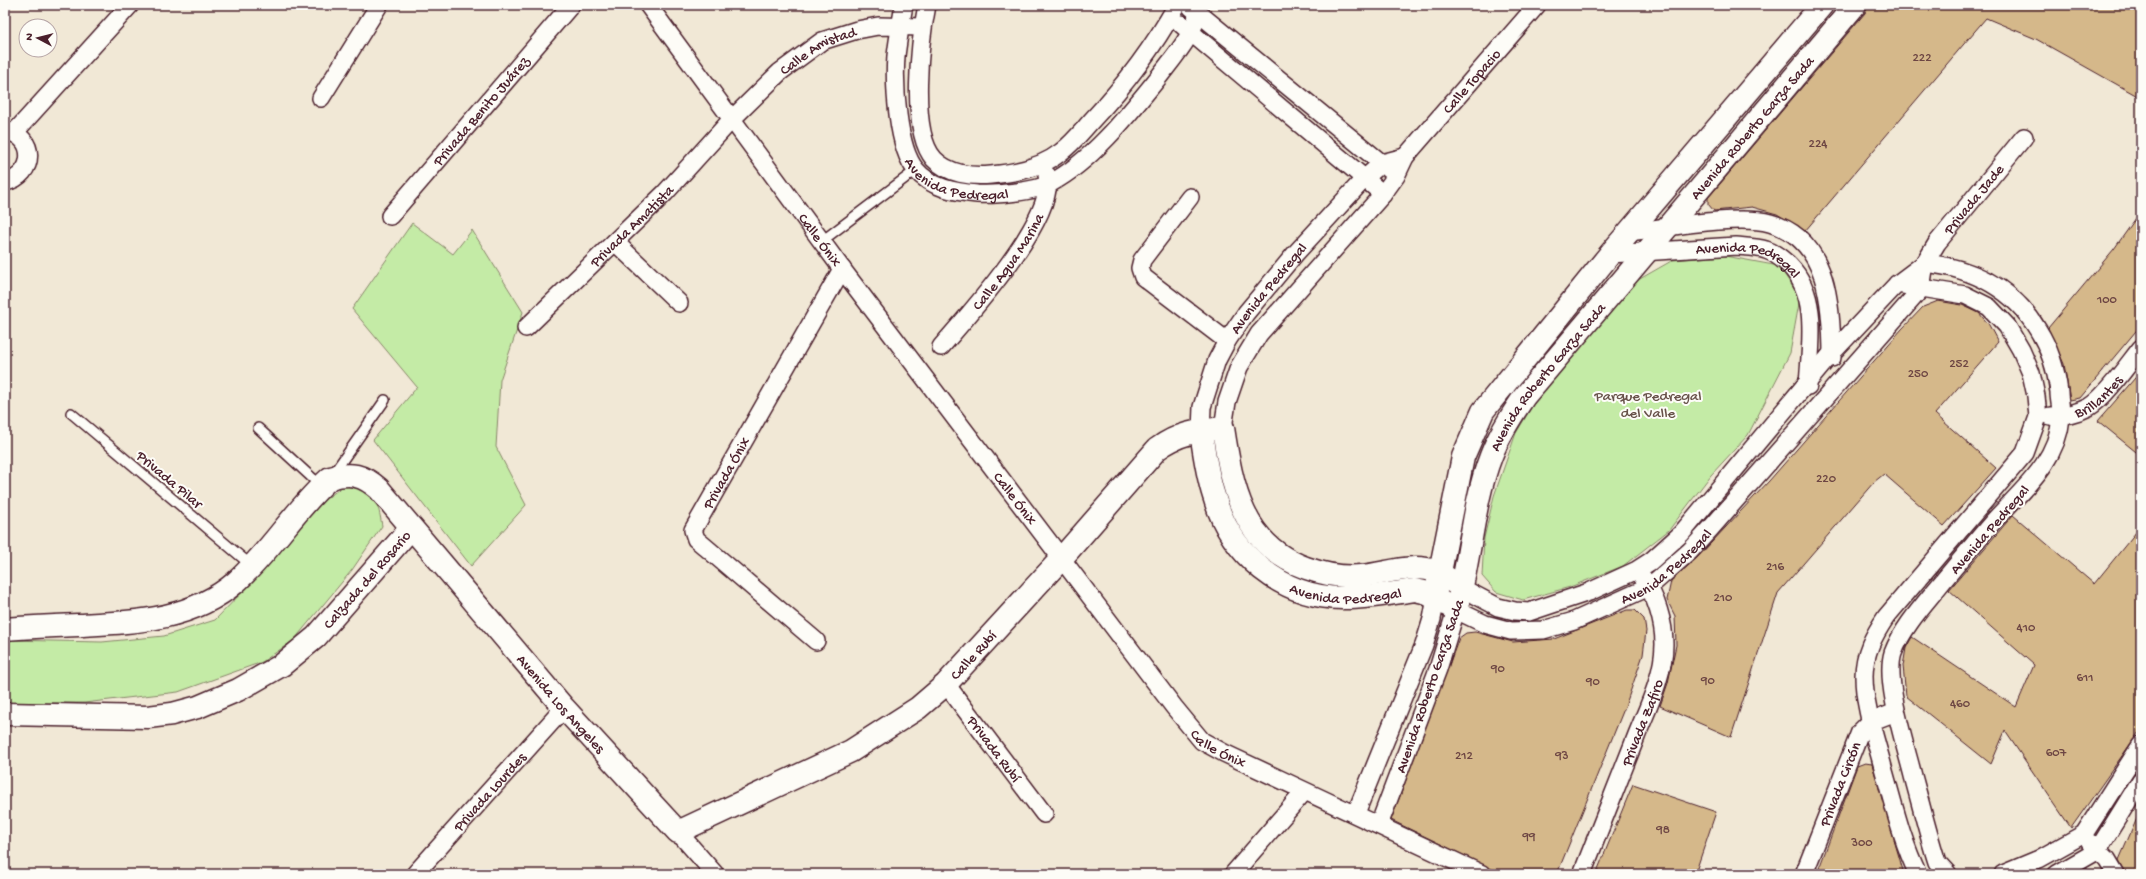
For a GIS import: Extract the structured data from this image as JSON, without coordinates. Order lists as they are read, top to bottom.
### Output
{
  "streets": {
    "street": [
      "Calle Amistad",
      "Calle Topacio",
      "Privada Benito Juárez",
      "Avenida Roberto Garza Sada",
      "Avenida Pedregal",
      "Privada Jade",
      "Privada Amatista",
      "Calle Ónix",
      "Calle Agua Marina",
      "Brillantes",
      "Privada Ónix",
      "Calzada del Rosario",
      "Calle Rubí",
      "Avenida Los Angeles",
      "Privada Zafiro",
      "Privada Rubí",
      "Privada Circón",
      "Privada Lourdes"
    ],
    "lane": ["Privada Pilar"]
  },
  "crossings": [
    ["Calle Amistad", "Avenida Pedregal"],
    ["Calle Amistad", "Privada Amatista"],
    ["Calle Amistad", "Calle Ónix"],
    ["Calle Topacio", "Avenida Pedregal"],
    ["Avenida Roberto Garza Sada", "Avenida Pedregal"],
    ["Avenida Roberto Garza Sada", "Calle Ónix"],
    ["Avenida Pedregal", "Privada Jade"],
    ["Avenida Pedregal", "Calle Agua Marina"],
    ["Avenida Pedregal", "Brillantes"],
    ["Avenida Pedregal", "Calle Rubí"],
    ["Avenida Pedregal", "Privada Zafiro"],
    ["Avenida Pedregal", "Privada Circón"],
    ["Privada Amatista", "Calle Ónix"],
    ["Calle Ónix", "Privada Ónix"],
    ["Calle Ónix", "Calle Rubí"],
    ["Calzada del Rosario", "Avenida Los Angeles"],
    ["Calle Rubí", "Avenida Los Angeles"],
    ["Calle Rubí", "Privada Rubí"],
    ["Avenida Los Angeles", "Privada Lourdes"]
  ],
  "parks": ["Parque Pedregal del Valle"],
  "house_numbers": [
    "222",
    "224",
    "100",
    "252",
    "250",
    "220",
    "216",
    "210",
    "410",
    "90",
    "611",
    "90",
    "90",
    "460",
    "607",
    "212",
    "93",
    "98",
    "99",
    "300"
  ],
  "north": "left"
}
